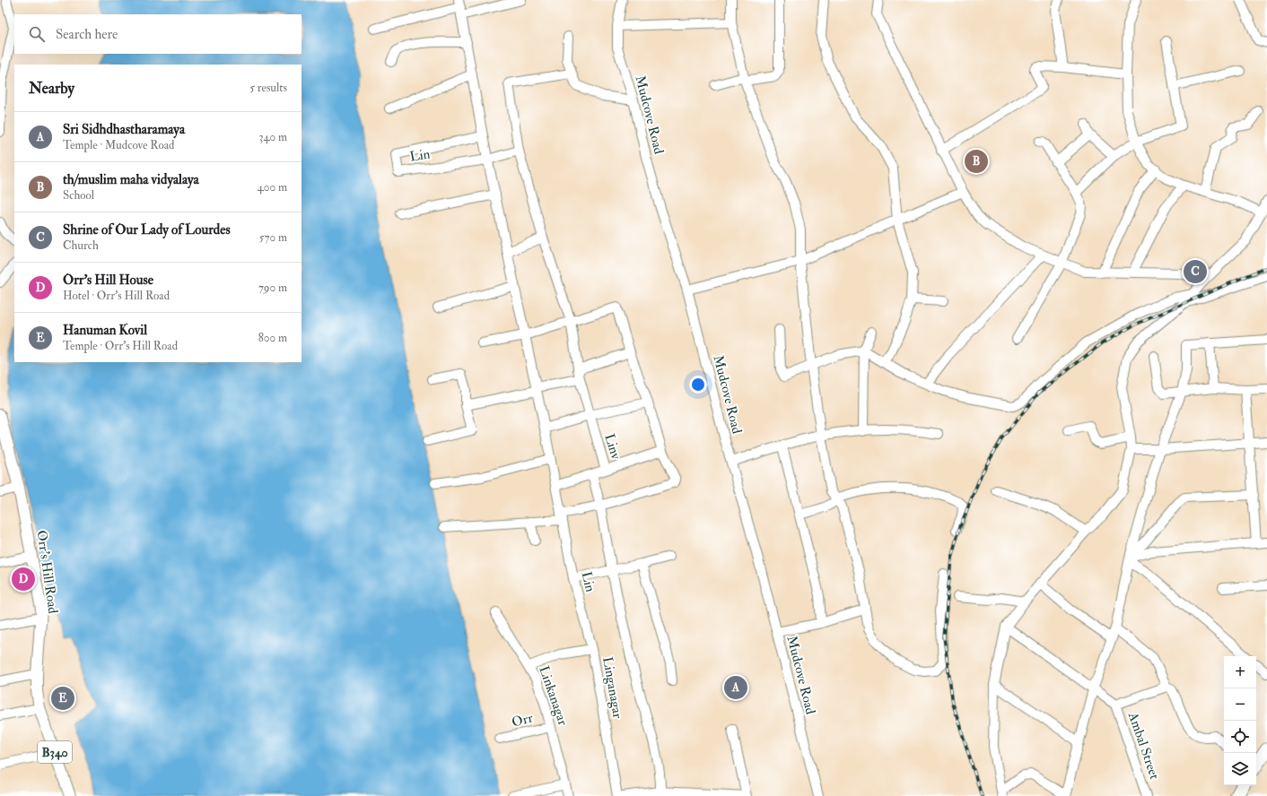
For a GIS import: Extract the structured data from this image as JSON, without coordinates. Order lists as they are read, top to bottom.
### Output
{
  "streets": {
    "main road": ["Orr’s Hill Road", "B340"],
    "street": [
      "Mudcove Road",
      "Lin",
      "Linv",
      "Linganagar",
      "Linkanagar",
      "Orr",
      "Ambal Street"
    ]
  },
  "crossings": [
    ["Lin", "Linv"],
    ["Lin", "Linganagar"],
    ["Linganagar", "Linkanagar"],
    ["Linkanagar", "Orr"]
  ],
  "page": {
    "search": "Search here",
    "heading": ["Nearby", "5 results"],
    "list": [
      {
        "mark": "A",
        "name": "Sri Sidhdhastharamaya",
        "note": "Temple · Mudcove Road",
        "value": "340 m"
      },
      {
        "mark": "B",
        "name": "th/muslim maha vidyalaya",
        "note": "School",
        "value": "400 m"
      },
      {
        "mark": "C",
        "name": "Shrine of Our Lady of Lourdes",
        "note": "Church",
        "value": "570 m"
      },
      {
        "mark": "D",
        "name": "Orr's Hill House",
        "note": "Hotel · Orr’s Hill Road",
        "value": "790 m"
      },
      {
        "mark": "E",
        "name": "Hanuman Kovil",
        "note": "Temple · Orr’s Hill Road",
        "value": "800 m"
      }
    ],
    "pins": [
      "B",
      "C",
      "D",
      "A",
      "E"
    ],
    "map_buttons": ["+", "−"]
  }
}
